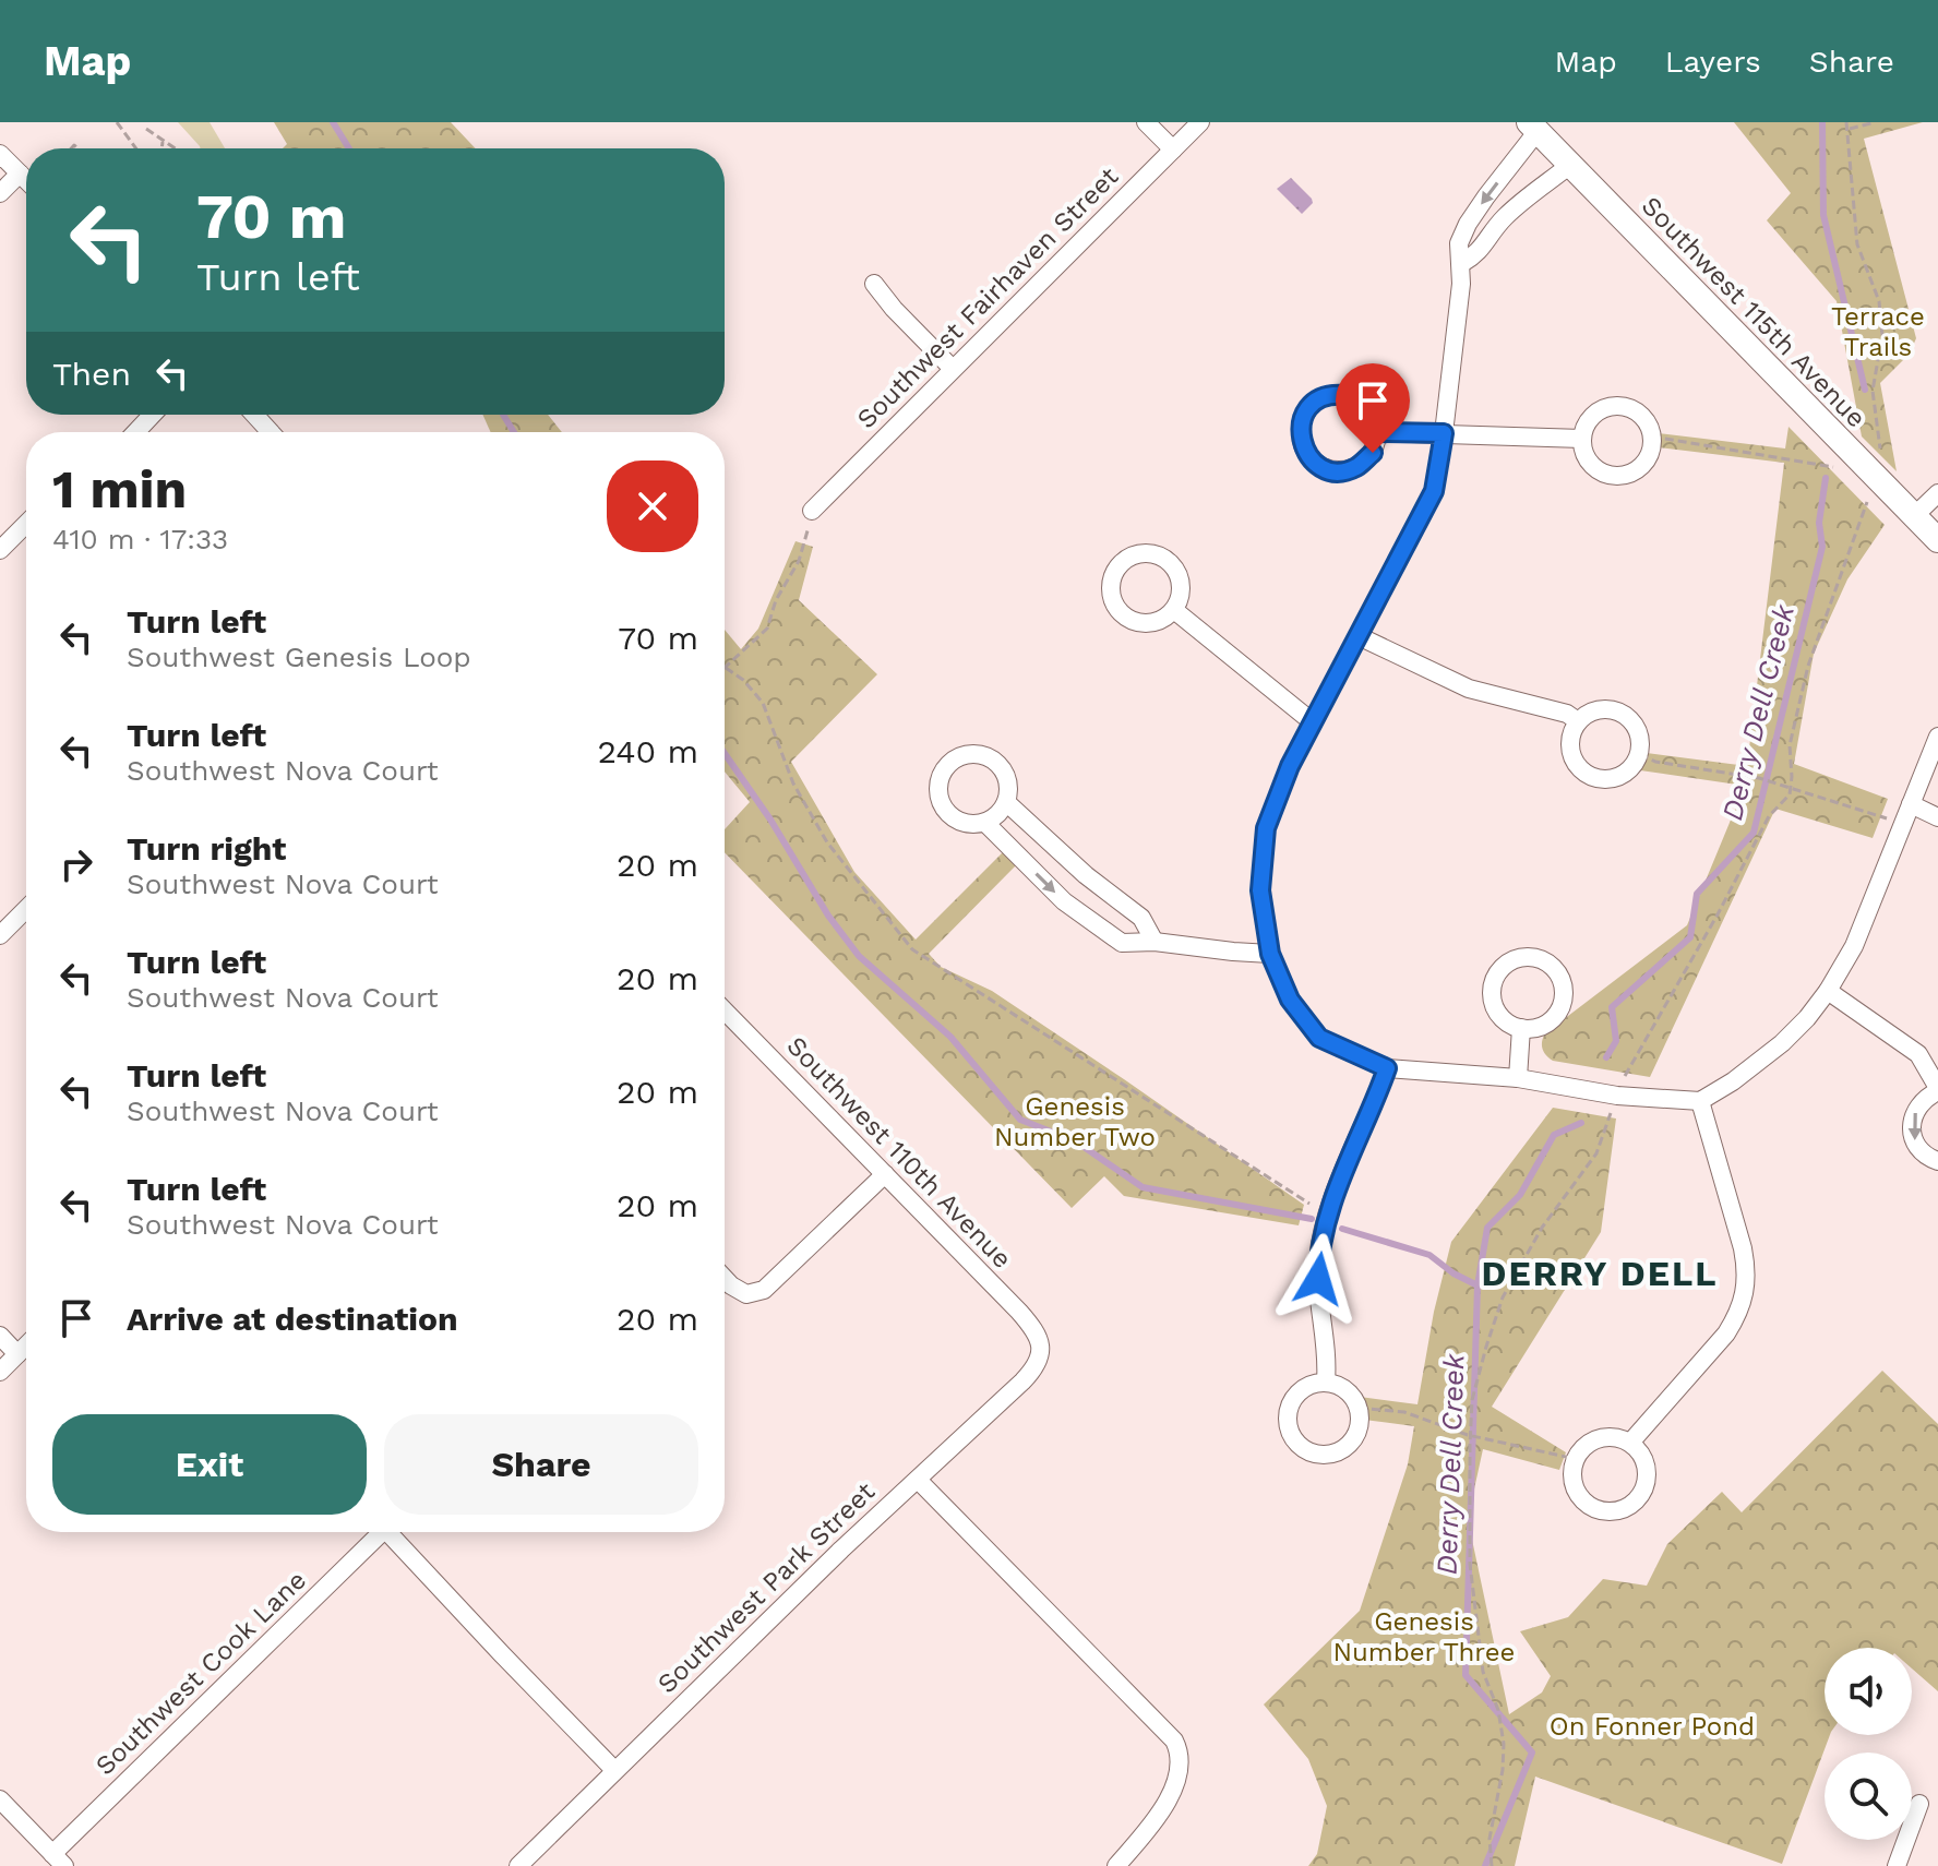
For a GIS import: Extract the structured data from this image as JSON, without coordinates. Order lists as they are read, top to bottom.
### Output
{
  "streets": {
    "street": [
      "Southwest Fairhaven Street",
      "Southwest 115th Avenue",
      "Southwest 110th Avenue",
      "Southwest Park Street",
      "Southwest Cook Lane"
    ]
  },
  "crossings": [
    ["Southwest 110th Avenue", "Southwest Park Street"]
  ],
  "districts": ["DERRY DELL"],
  "water": ["Derry Dell Creek"],
  "parks": [
    "Terrace Trails",
    "Genesis Number Two",
    "Genesis Number Three",
    "On Fonner Pond"
  ],
  "page": {
    "header": "Map",
    "nav": ["Map", "Layers", "Share"],
    "turn": ["70 m", "Turn left"],
    "then": "Then",
    "heading": ["1 min", "410 m · 17:33"],
    "list": [
      {
        "name": "Turn left",
        "note": "Southwest Genesis Loop",
        "value": "70 m"
      },
      {
        "name": "Turn left",
        "note": "Southwest Nova Court",
        "value": "240 m"
      },
      {
        "name": "Turn right",
        "note": "Southwest Nova Court",
        "value": "20 m"
      },
      {
        "name": "Turn left",
        "note": "Southwest Nova Court",
        "value": "20 m"
      },
      {
        "name": "Turn left",
        "note": "Southwest Nova Court",
        "value": "20 m"
      },
      {
        "name": "Turn left",
        "note": "Southwest Nova Court",
        "value": "20 m"
      },
      {
        "name": "Arrive at destination",
        "value": "20 m"
      }
    ],
    "buttons": ["Exit", "Share"]
  }
}
